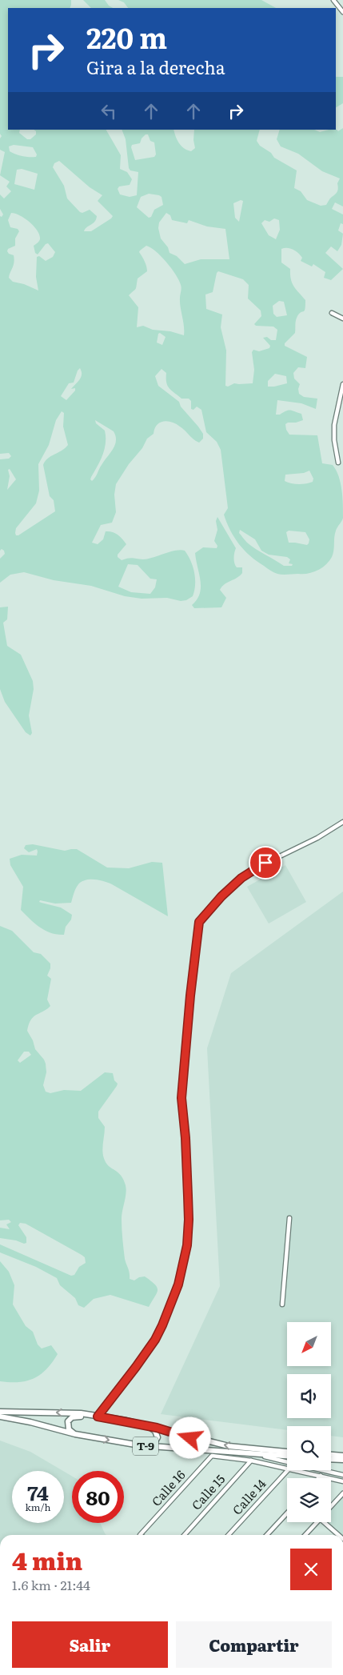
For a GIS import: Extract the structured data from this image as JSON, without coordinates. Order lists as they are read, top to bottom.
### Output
{
  "streets": {
    "highway": ["T-9"],
    "street": ["Calle 16", "Calle 15", "Calle 14"]
  },
  "crossings": [
    ["Calle 16", "Calle 15"]
  ],
  "north": "bottom left",
  "page": {
    "turn": ["220 m", "Gira a la derecha"],
    "speed": "74 km/h",
    "limit": "80",
    "heading": ["4 min", "1.6 km · 21:44"],
    "buttons": ["Salir", "Compartir"]
  }
}
